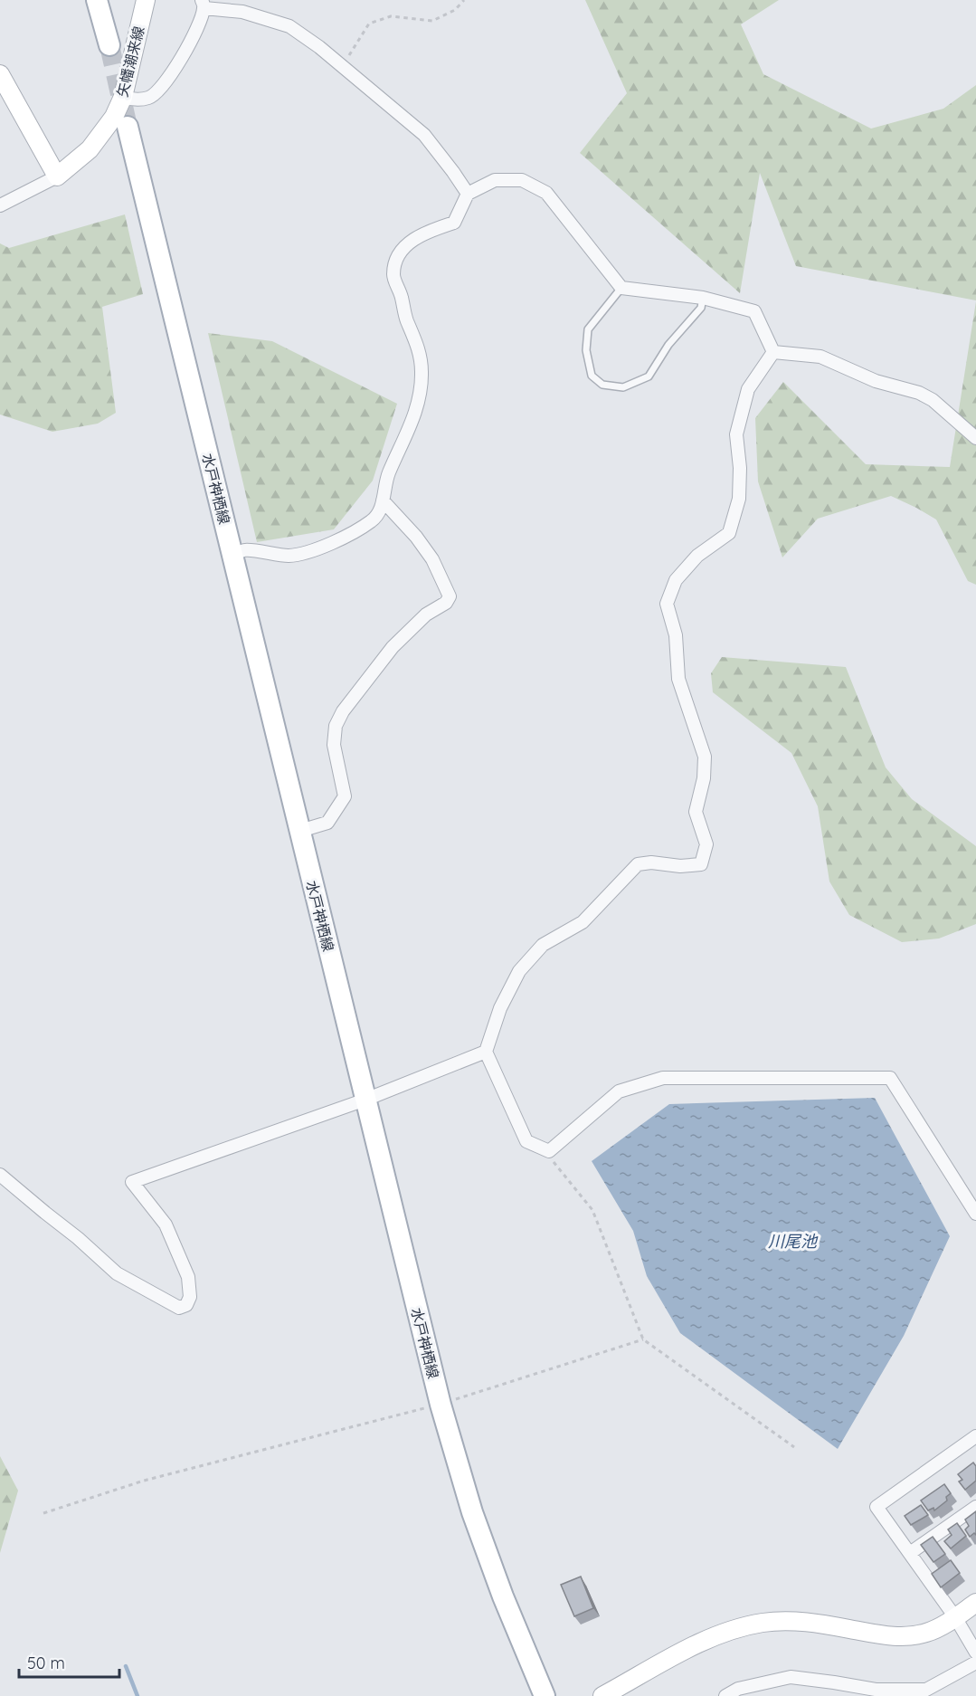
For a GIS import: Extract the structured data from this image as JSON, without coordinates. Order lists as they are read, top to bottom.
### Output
{
  "streets": {
    "main road": ["水戸神栖線"],
    "street": ["矢幡潮来線"]
  },
  "water": ["川尾池"],
  "scale_bar": "50 m"
}
